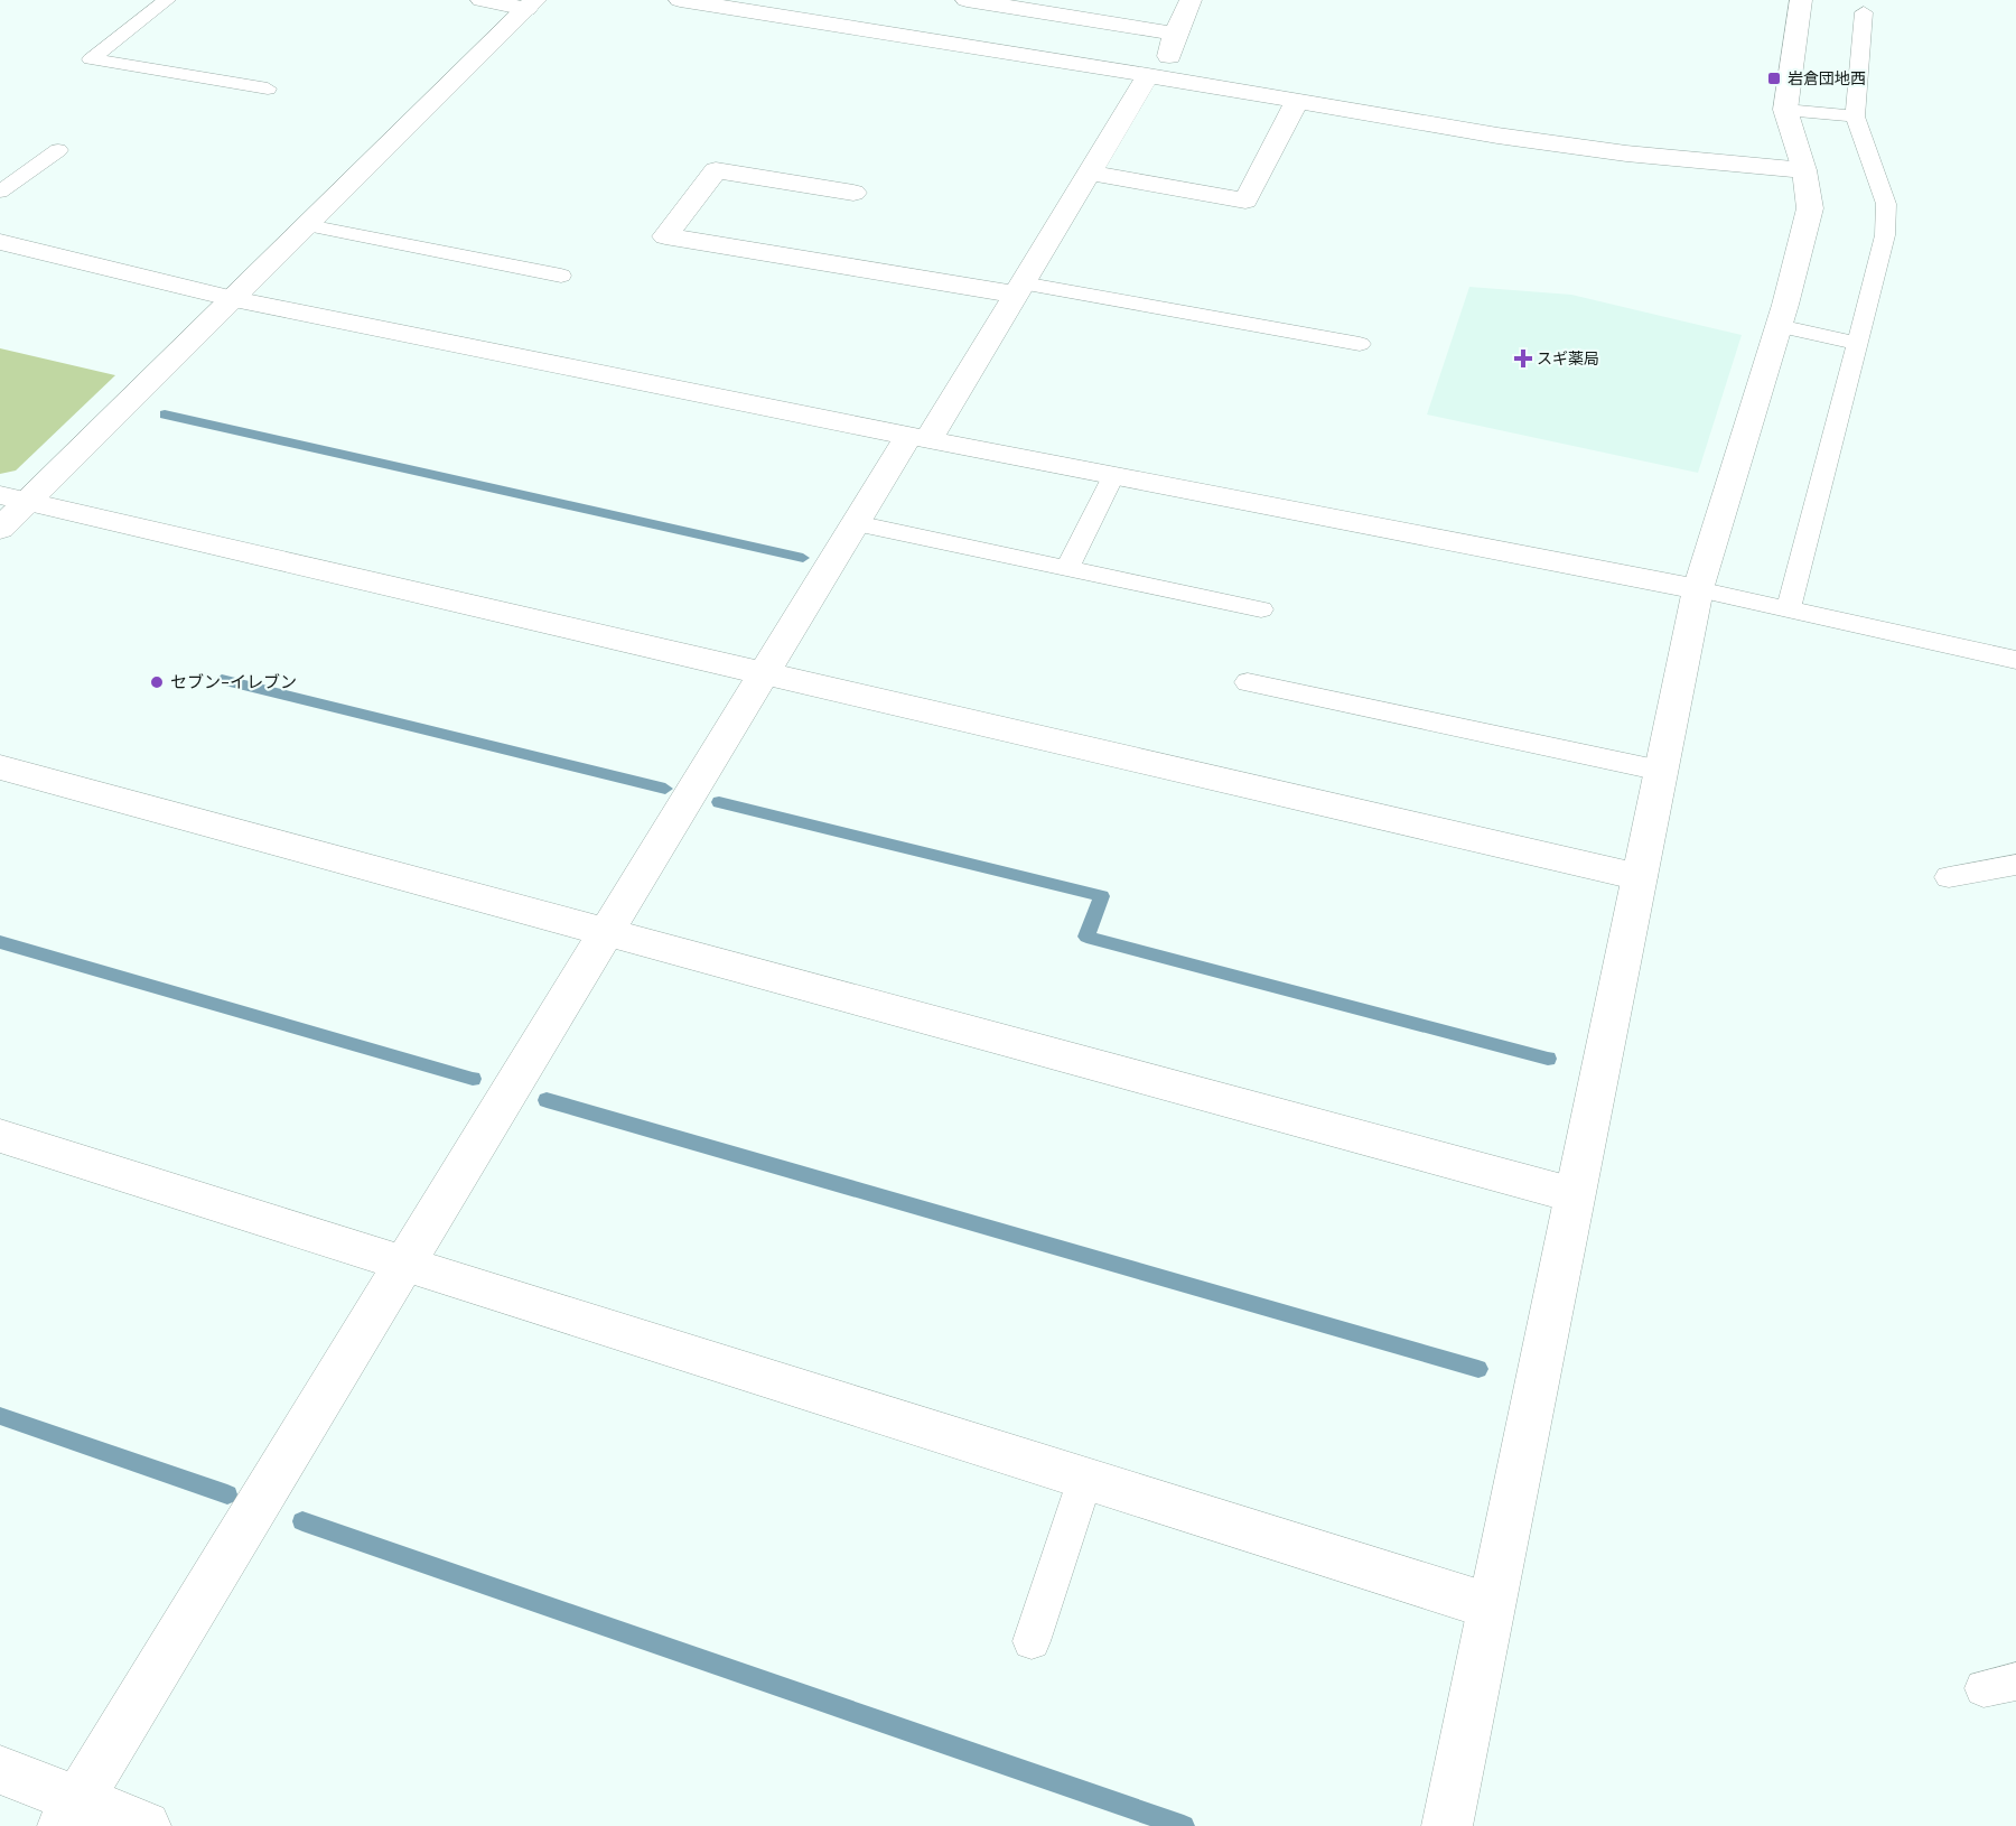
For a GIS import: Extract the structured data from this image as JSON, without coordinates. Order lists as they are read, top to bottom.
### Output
{
  "places": {
    "transit": ["岩倉団地西"],
    "health": ["スギ薬局"],
    "other": ["セブン-イレブン"]
  }
}
